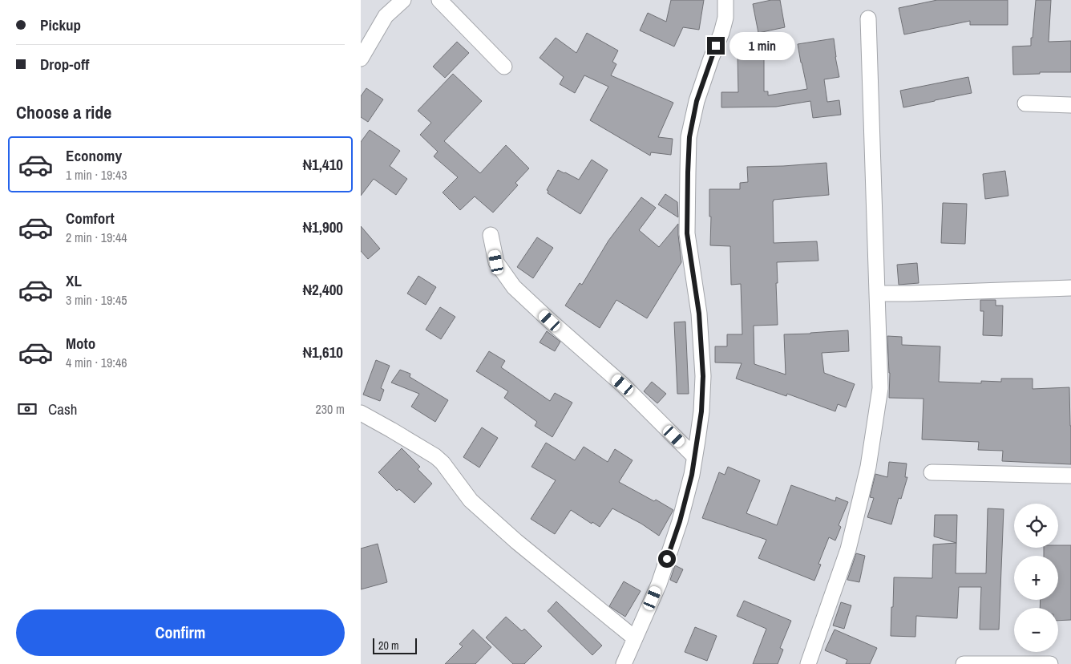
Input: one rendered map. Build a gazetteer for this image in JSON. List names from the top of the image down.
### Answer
{
  "scale_bar": "20 m",
  "page": {
    "banner": ["Pickup", "Drop-off"],
    "bubble": "1 min",
    "heading": "Choose a ride",
    "list": [
      {
        "name": "Economy",
        "note": "1 min · 19:43",
        "value": "₦1,410"
      },
      {
        "name": "Comfort",
        "note": "2 min · 19:44",
        "value": "₦1,900"
      },
      {
        "name": "XL",
        "note": "3 min · 19:45",
        "value": "₦2,400"
      },
      {
        "name": "Moto",
        "note": "4 min · 19:46",
        "value": "₦1,610"
      }
    ],
    "pay": ["Cash", "230 m"],
    "map_buttons": ["+", "−"],
    "buttons": "Confirm",
    "scale": "20 m"
  }
}
